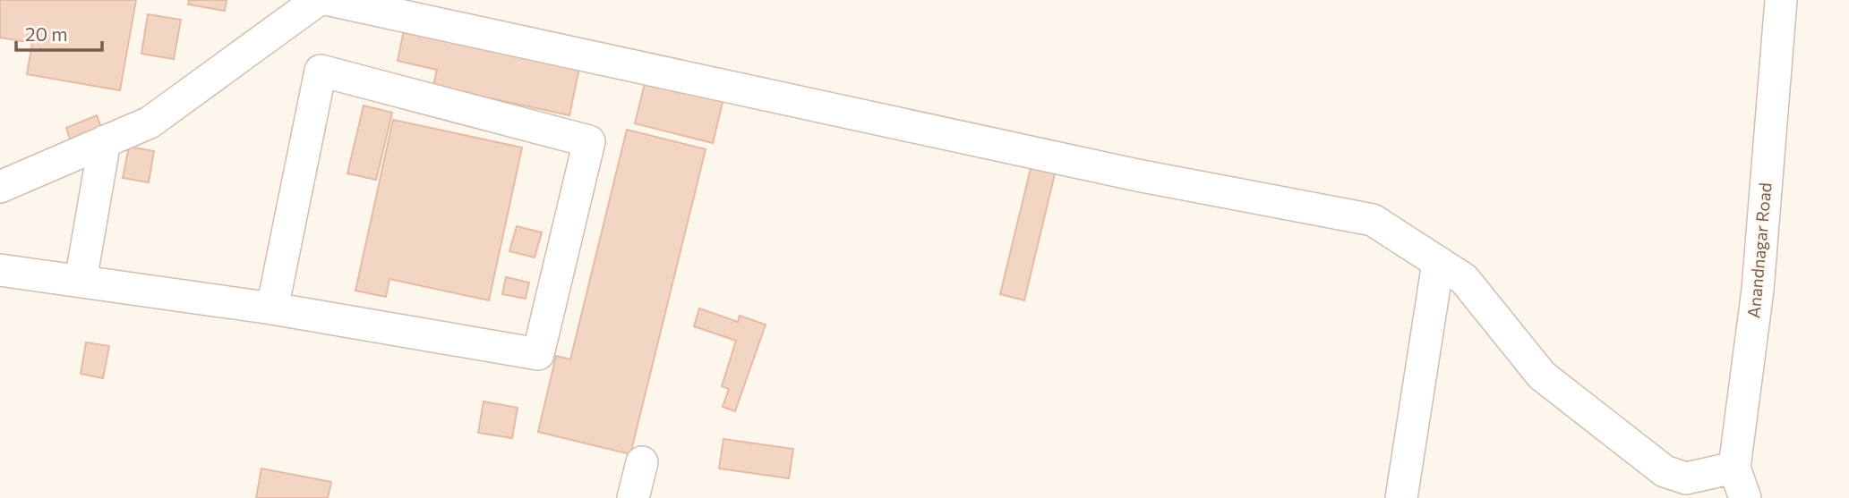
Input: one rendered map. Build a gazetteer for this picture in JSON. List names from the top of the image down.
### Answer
{
  "streets": {
    "street": ["Anandnagar Road"]
  },
  "scale_bar": "20 m"
}
